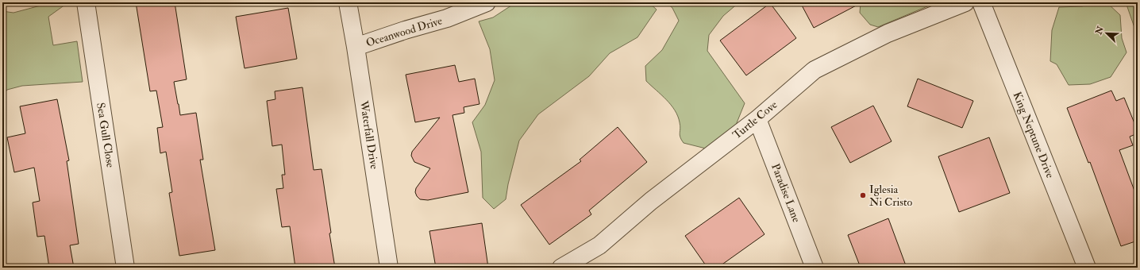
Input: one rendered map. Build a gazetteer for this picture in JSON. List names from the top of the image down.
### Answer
{
  "streets": {
    "street": [
      "Oceanwood Drive",
      "Turtle Cove",
      "Sea Gull Close",
      "Waterfall Drive",
      "King Neptune Drive",
      "Paradise Lane"
    ]
  },
  "crossings": [
    ["Oceanwood Drive", "Waterfall Drive"],
    ["Turtle Cove", "Paradise Lane"]
  ],
  "places": ["Iglesia Ni Cristo"],
  "north": "top left"
}
